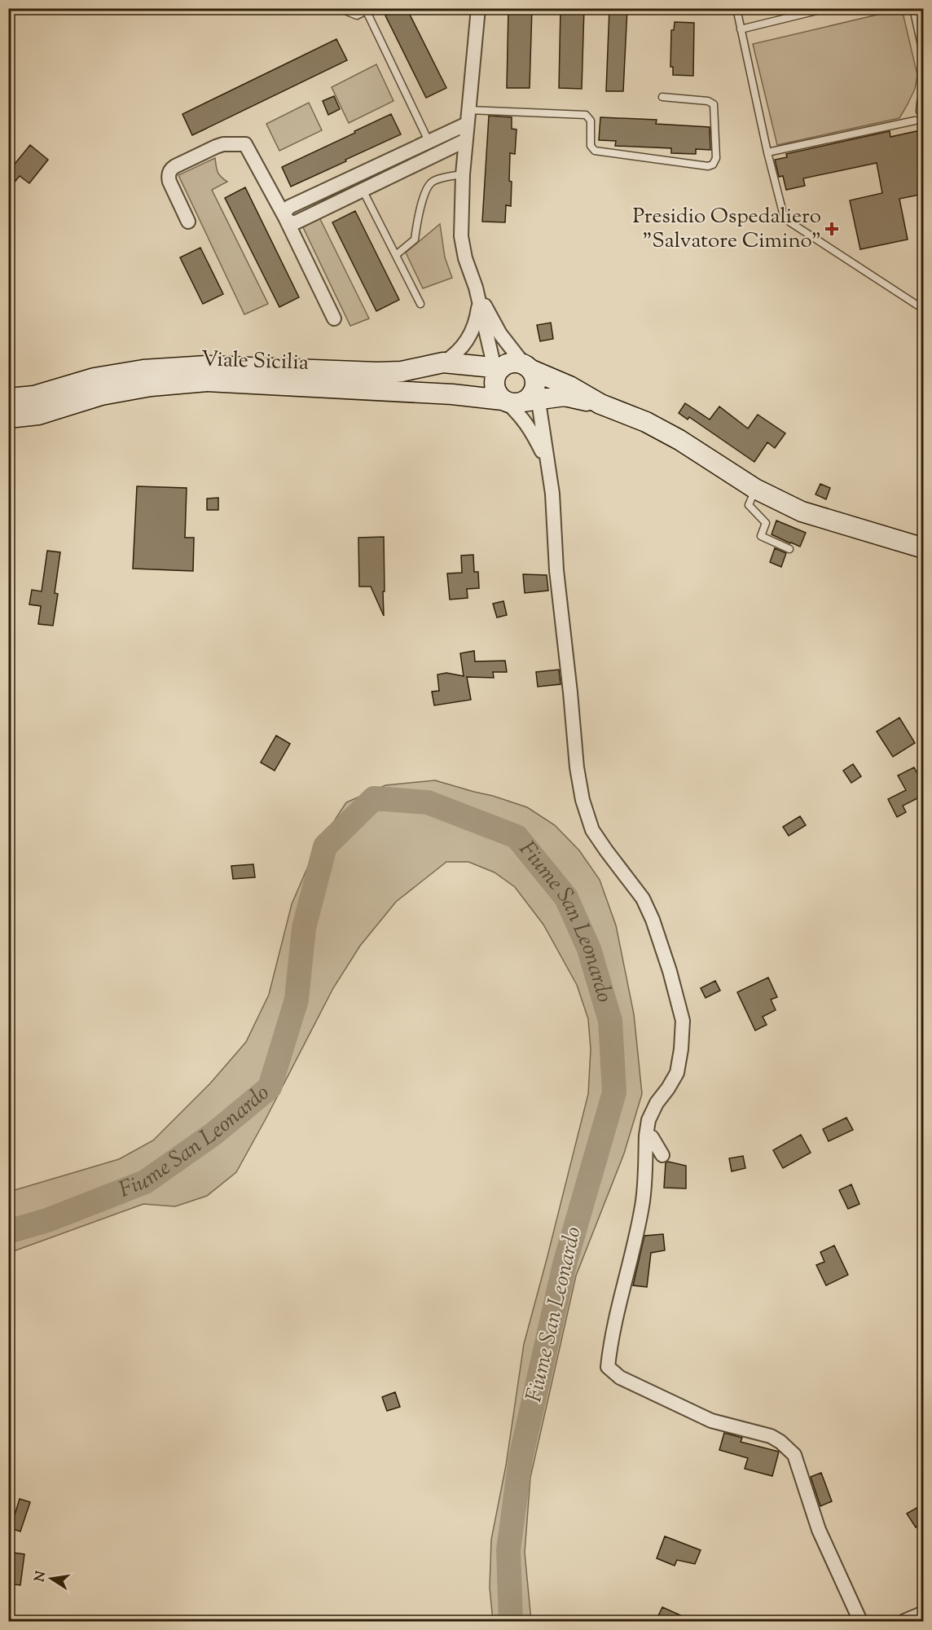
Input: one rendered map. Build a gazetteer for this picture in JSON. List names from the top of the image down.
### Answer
{
  "streets": {
    "main road": ["Viale Sicilia"]
  },
  "water": ["Fiume San Leonardo"],
  "places": {
    "health": ["Presidio Ospedaliero \"Salvatore Cimino\""]
  },
  "north": "left"
}
